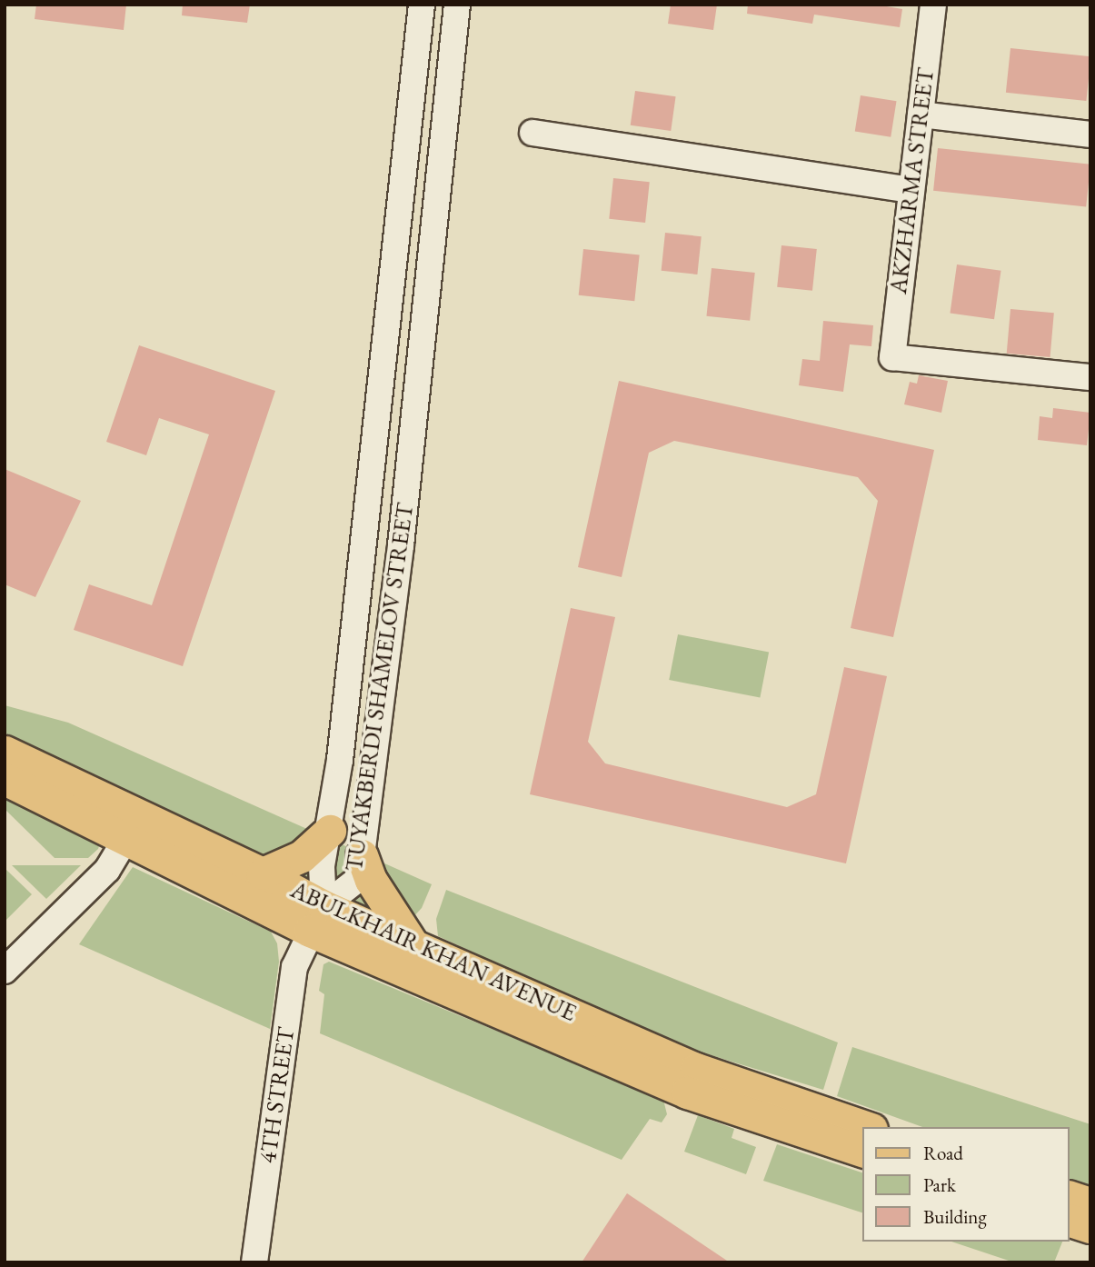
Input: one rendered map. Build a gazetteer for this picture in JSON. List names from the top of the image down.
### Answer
{
  "streets": {
    "main road": ["ABULKHAIR KHAN AVENUE"],
    "street": ["AKZHARMA STREET", "TUYAKBERDI SHAMELOV STREET", "4TH STREET"]
  },
  "crossings": [
    ["TUYAKBERDI SHAMELOV STREET", "ABULKHAIR KHAN AVENUE"],
    ["TUYAKBERDI SHAMELOV STREET", "4TH STREET"],
    ["ABULKHAIR KHAN AVENUE", "4TH STREET"]
  ],
  "legend": ["Road", "Park", "Building"]
}
